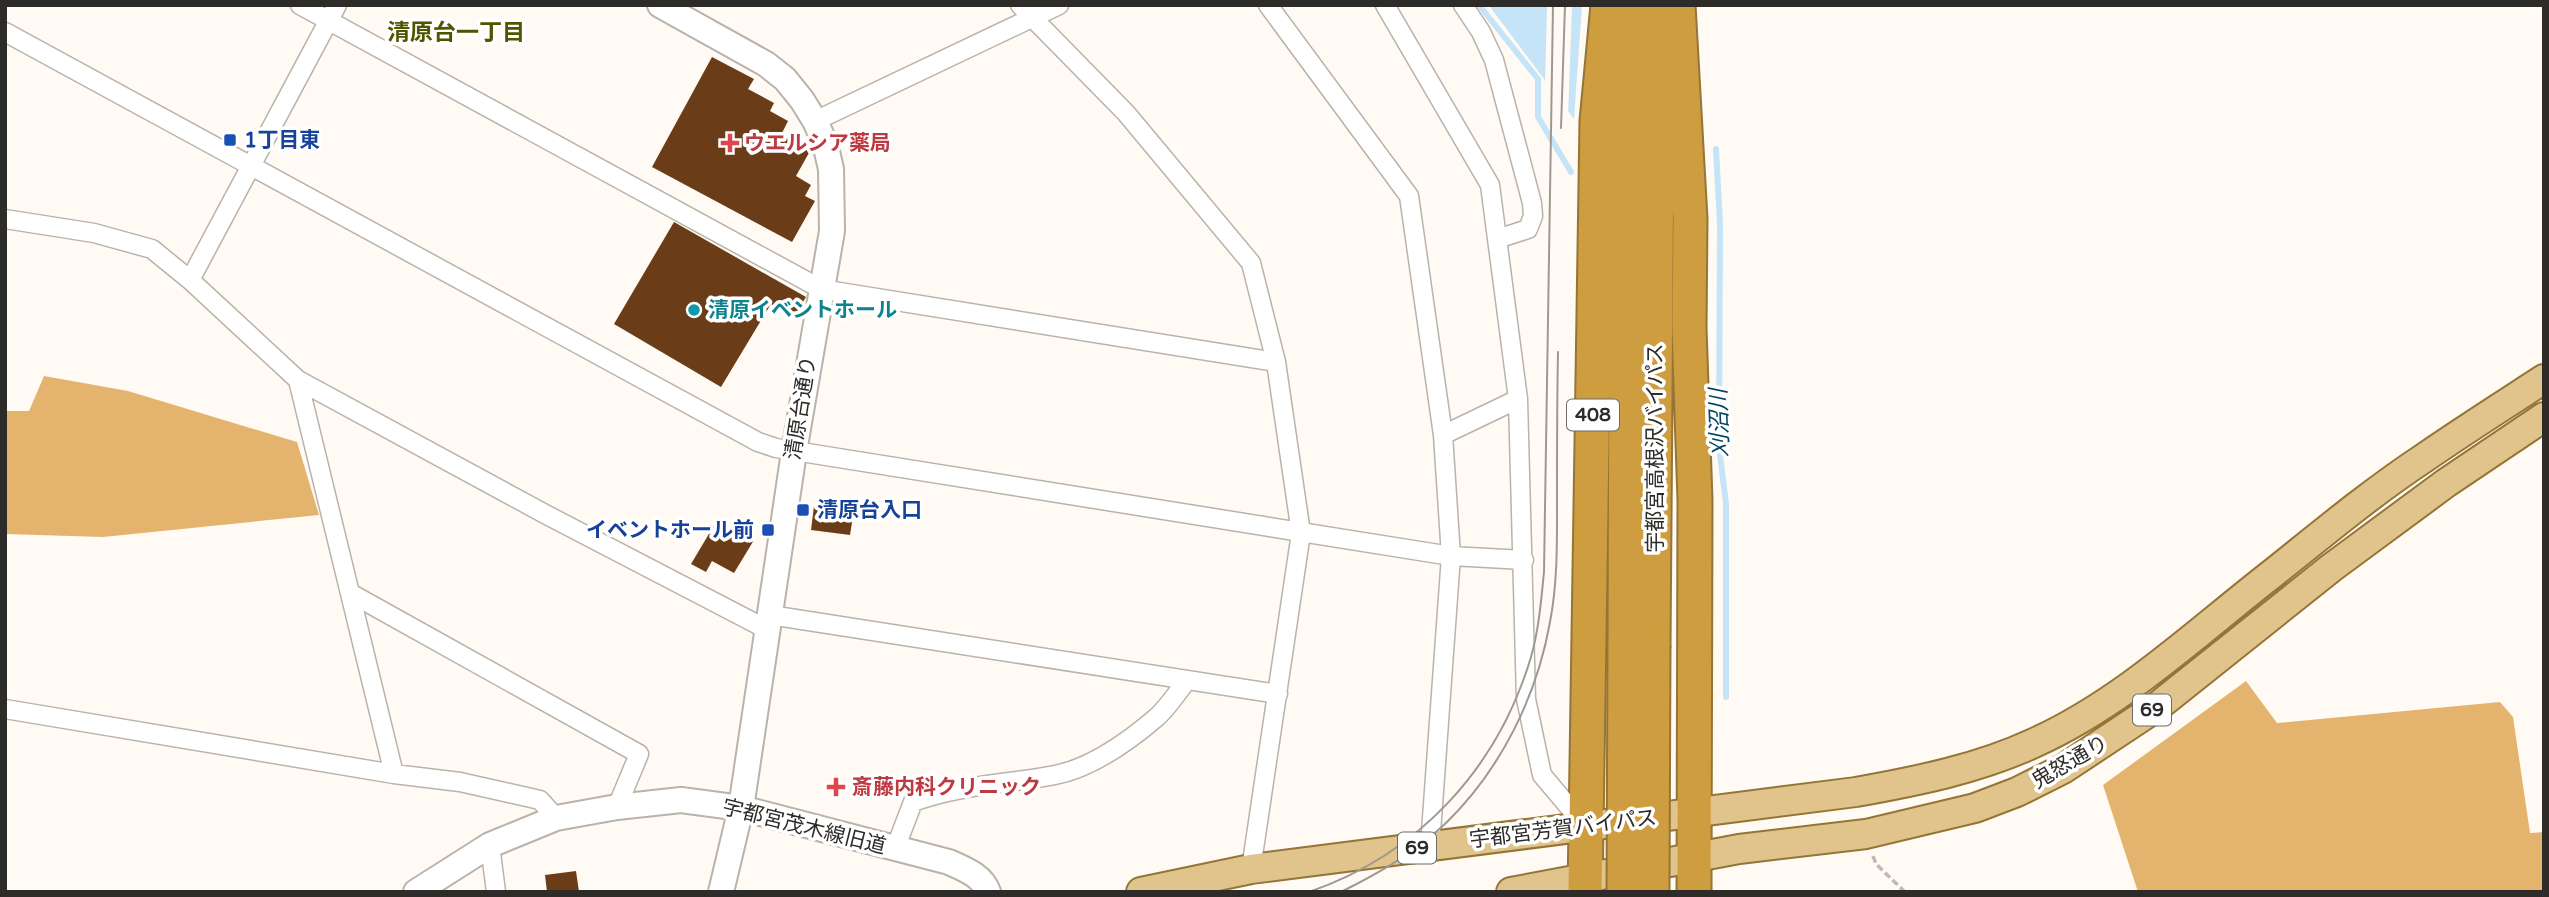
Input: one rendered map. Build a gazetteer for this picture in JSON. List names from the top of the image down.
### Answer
{
  "streets": {
    "highway": ["408", "宇都宮高根沢バイパス"],
    "main road": ["69", "鬼怒通り", "宇都宮芳賀バイパス"],
    "street": ["清原台通り", "宇都宮茂木線旧道"]
  },
  "crossings": [
    ["清原台通り", "宇都宮茂木線旧道"],
    ["408", "69"],
    ["408", "鬼怒通り"],
    ["408", "宇都宮芳賀バイパス"],
    ["69", "鬼怒通り"],
    ["鬼怒通り", "宇都宮芳賀バイパス"]
  ],
  "districts": ["清原台一丁目"],
  "water": ["刈沼川"],
  "places": {
    "transit": ["1丁目東", "清原台入口", "イベントホール前"],
    "health": ["ウエルシア薬局", "斎藤内科クリニック"],
    "other": ["清原イベントホール"]
  }
}
